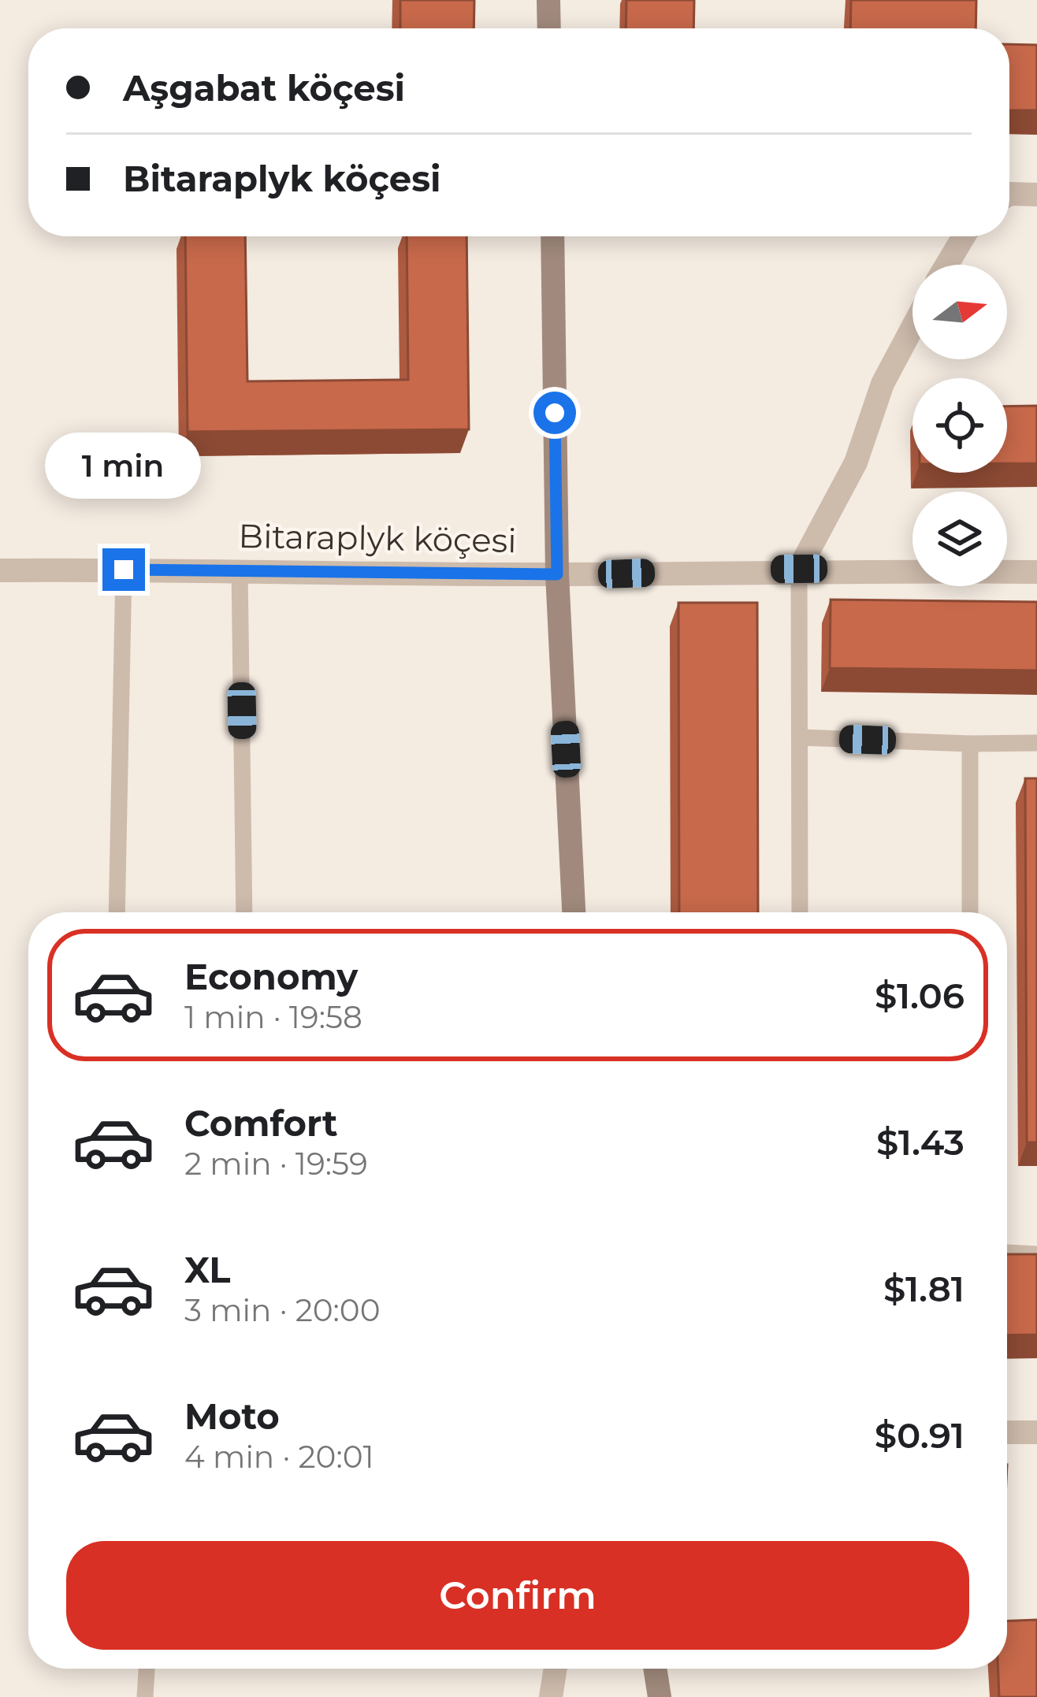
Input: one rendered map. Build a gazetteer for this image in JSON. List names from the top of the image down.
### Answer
{
  "streets": {
    "street": ["Bitaraplyk köçesi"]
  },
  "north": "right",
  "page": {
    "banner": ["Aşgabat köçesi", "Bitaraplyk köçesi"],
    "bubble": "1 min",
    "list": [
      {
        "name": "Economy",
        "note": "1 min · 19:58",
        "value": "$1.06"
      },
      {
        "name": "Comfort",
        "note": "2 min · 19:59",
        "value": "$1.43"
      },
      {
        "name": "XL",
        "note": "3 min · 20:00",
        "value": "$1.81"
      },
      {
        "name": "Moto",
        "note": "4 min · 20:01",
        "value": "$0.91"
      }
    ],
    "buttons": "Confirm"
  }
}
